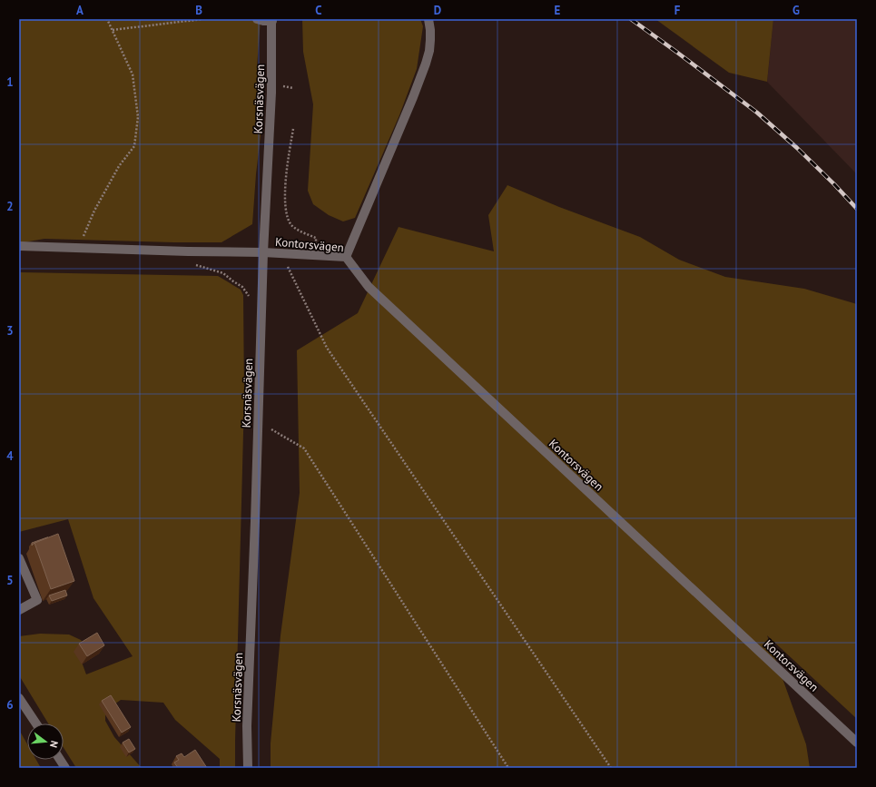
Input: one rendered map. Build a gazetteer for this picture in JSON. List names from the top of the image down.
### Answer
{
  "streets": {
    "street": ["Korsnäsvägen", "Kontorsvägen"]
  },
  "crossings": [
    ["Korsnäsvägen", "Kontorsvägen"]
  ],
  "north": "right",
  "grid": {
    "columns": [
      "A",
      "B",
      "C",
      "D",
      "E",
      "F",
      "G"
    ],
    "rows": [
      "1",
      "2",
      "3",
      "4",
      "5",
      "6"
    ]
  }
}
